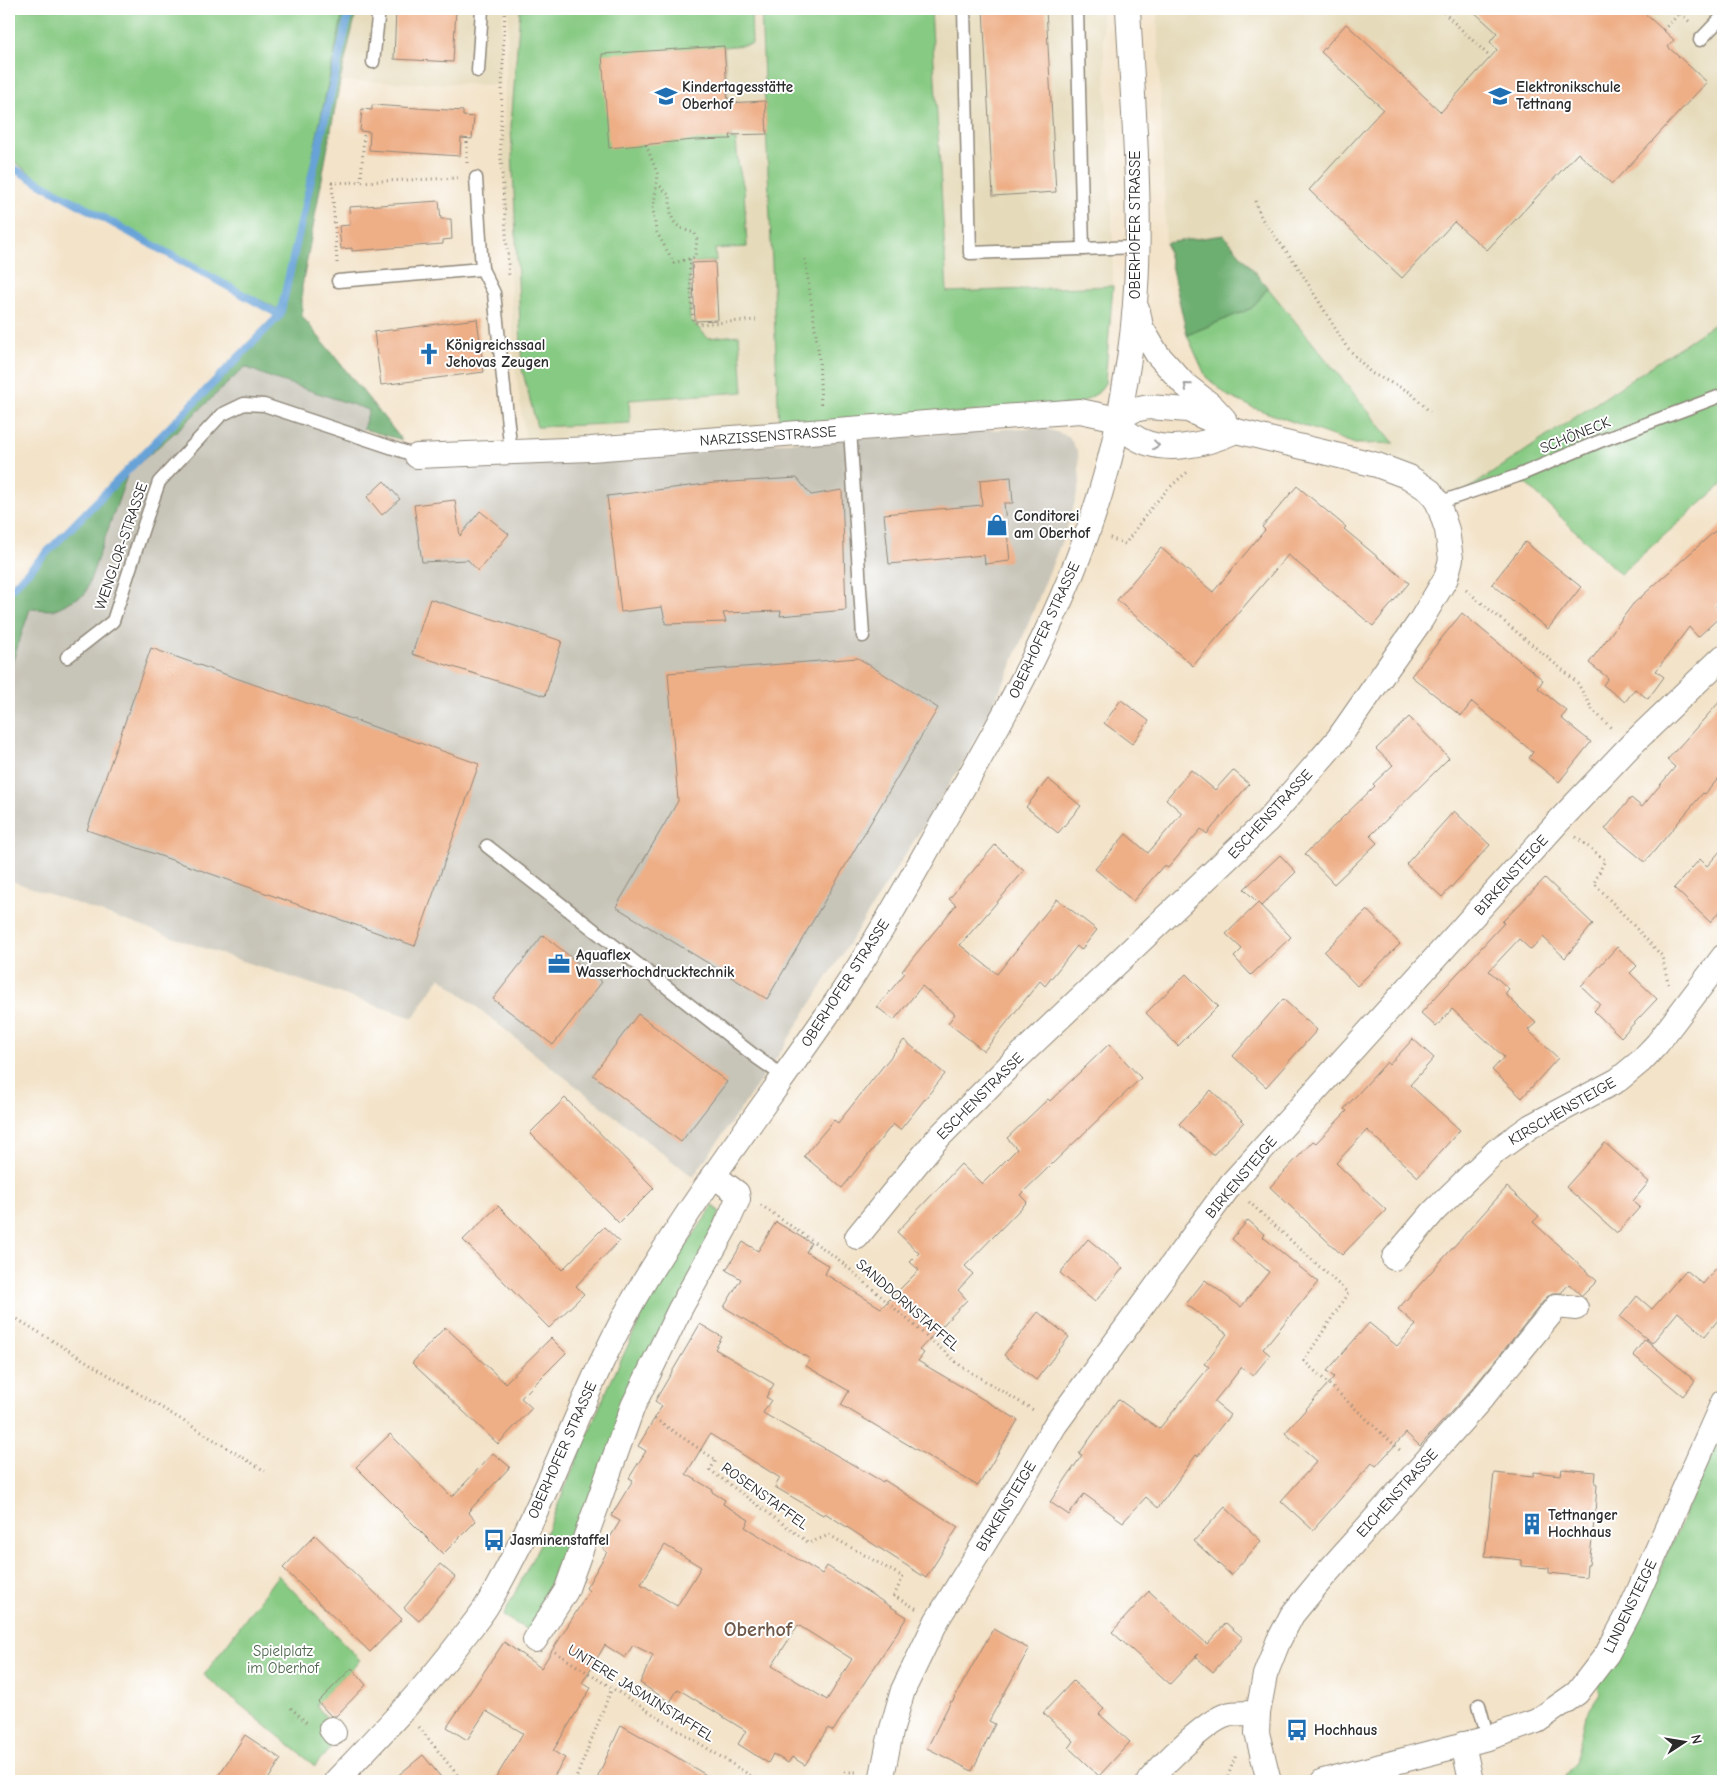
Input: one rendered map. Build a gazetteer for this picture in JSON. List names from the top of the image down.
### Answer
{
  "streets": {
    "street": [
      "OBERHOFER STRASSE",
      "NARZISSENSTRASSE",
      "ESCHENSTRASSE",
      "BIRKENSTEIGE",
      "KIRSCHENSTEIGE",
      "EICHENSTRASSE",
      "LINDENSTEIGE"
    ],
    "lane": ["SCHÖNECK", "WENGLOR-STRASSE"],
    "path": ["SANDDORNSTAFFEL", "ROSENSTAFFEL", "UNTERE JASMINSTAFFEL"]
  },
  "crossings": [
    ["OBERHOFER STRASSE", "NARZISSENSTRASSE"],
    ["OBERHOFER STRASSE", "ESCHENSTRASSE"],
    ["SCHÖNECK", "ESCHENSTRASSE"],
    ["NARZISSENSTRASSE", "WENGLOR-STRASSE"],
    ["NARZISSENSTRASSE", "ESCHENSTRASSE"]
  ],
  "districts": ["Oberhof"],
  "parks": ["Spielplatz im Oberhof"],
  "places": {
    "school or university": ["Kindertagesstätte Oberhof", "Elektronikschule Tettnang"],
    "church": ["Königreichssaal Jehovas Zeugen"],
    "shop": ["Conditorei am Oberhof"],
    "office": ["Aquaflex Wasserhochdrucktechnik"],
    "building": ["Tettnanger Hochhaus"],
    "bus stop": ["Jasminenstaffel", "Hochhaus"]
  },
  "north": "right"
}
